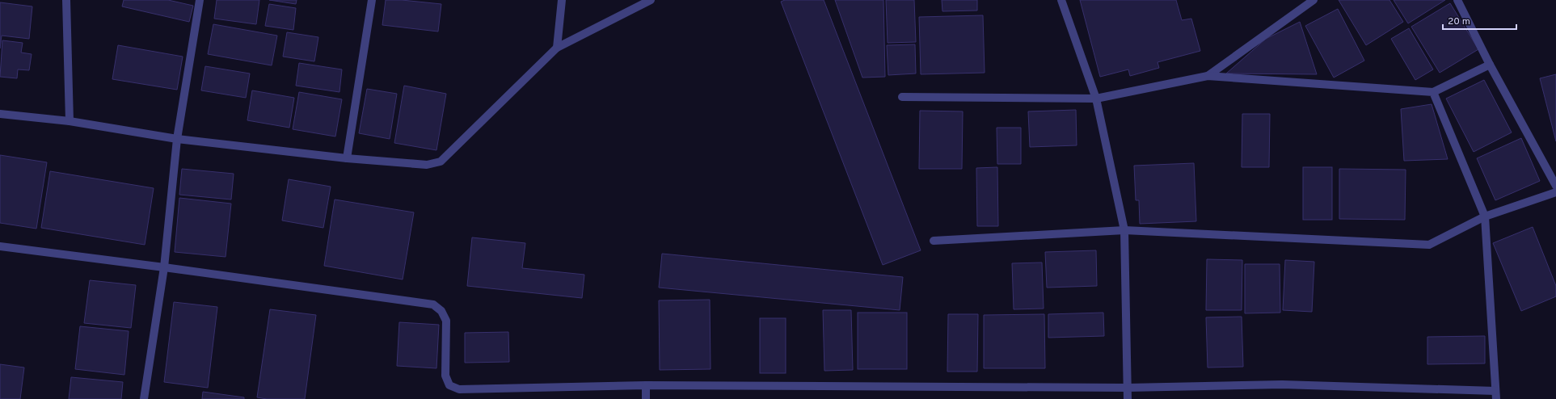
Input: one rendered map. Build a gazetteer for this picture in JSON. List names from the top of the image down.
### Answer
{
  "scale_bar": "20 m"
}
